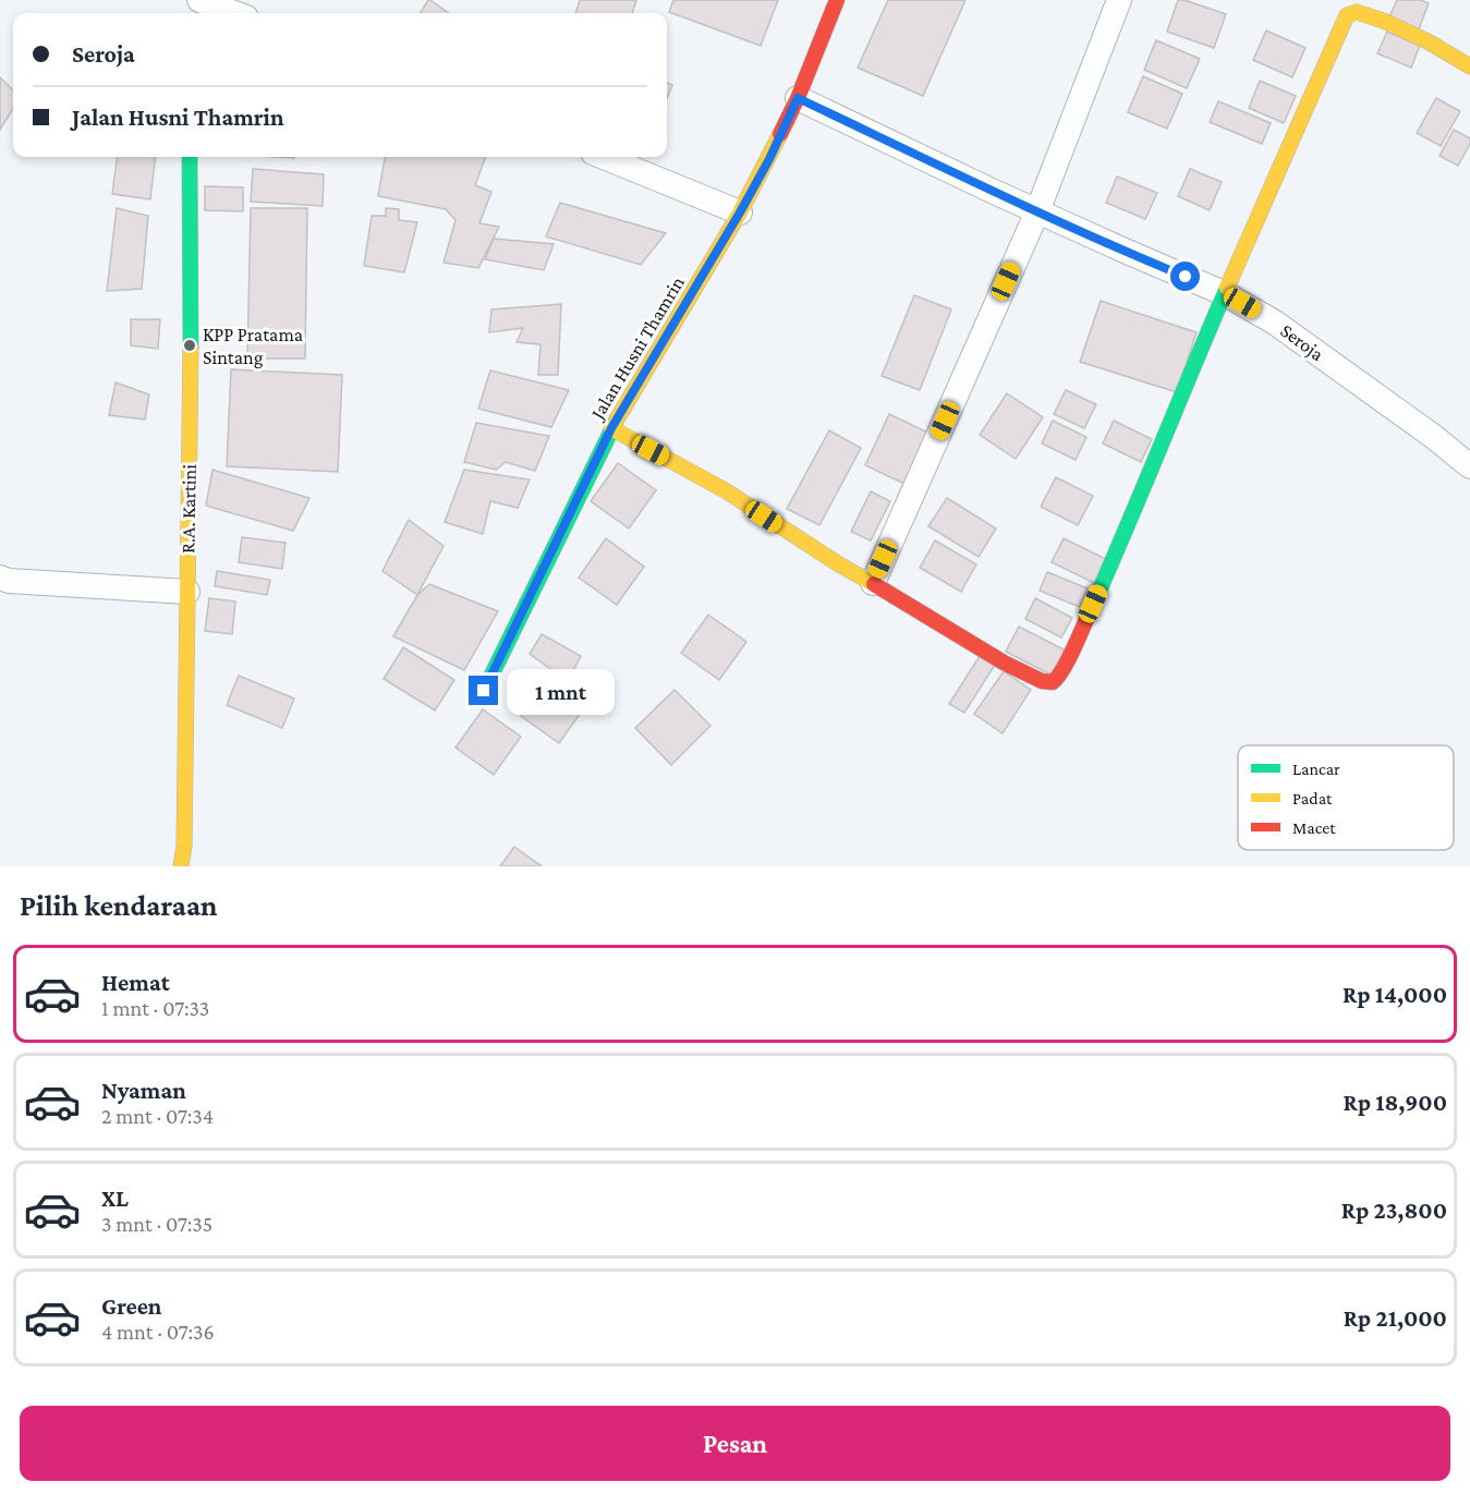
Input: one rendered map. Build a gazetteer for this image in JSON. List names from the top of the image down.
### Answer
{
  "streets": {
    "street": ["Seroja", "Jalan Husni Thamrin", "R.A. Kartini"]
  },
  "crossings": [
    ["Seroja", "Jalan Husni Thamrin"]
  ],
  "places": ["KPP Pratama Sintang"],
  "legend": ["Lancar", "Padat", "Macet"],
  "page": {
    "banner": ["Seroja", "Jalan Husni Thamrin"],
    "bubble": "1 mnt",
    "heading": "Pilih kendaraan",
    "list": [
      {
        "name": "Hemat",
        "note": "1 mnt · 07:33",
        "value": "Rp 14,000"
      },
      {
        "name": "Nyaman",
        "note": "2 mnt · 07:34",
        "value": "Rp 18,900"
      },
      {
        "name": "XL",
        "note": "3 mnt · 07:35",
        "value": "Rp 23,800"
      },
      {
        "name": "Green",
        "note": "4 mnt · 07:36",
        "value": "Rp 21,000"
      }
    ],
    "buttons": "Pesan"
  }
}
